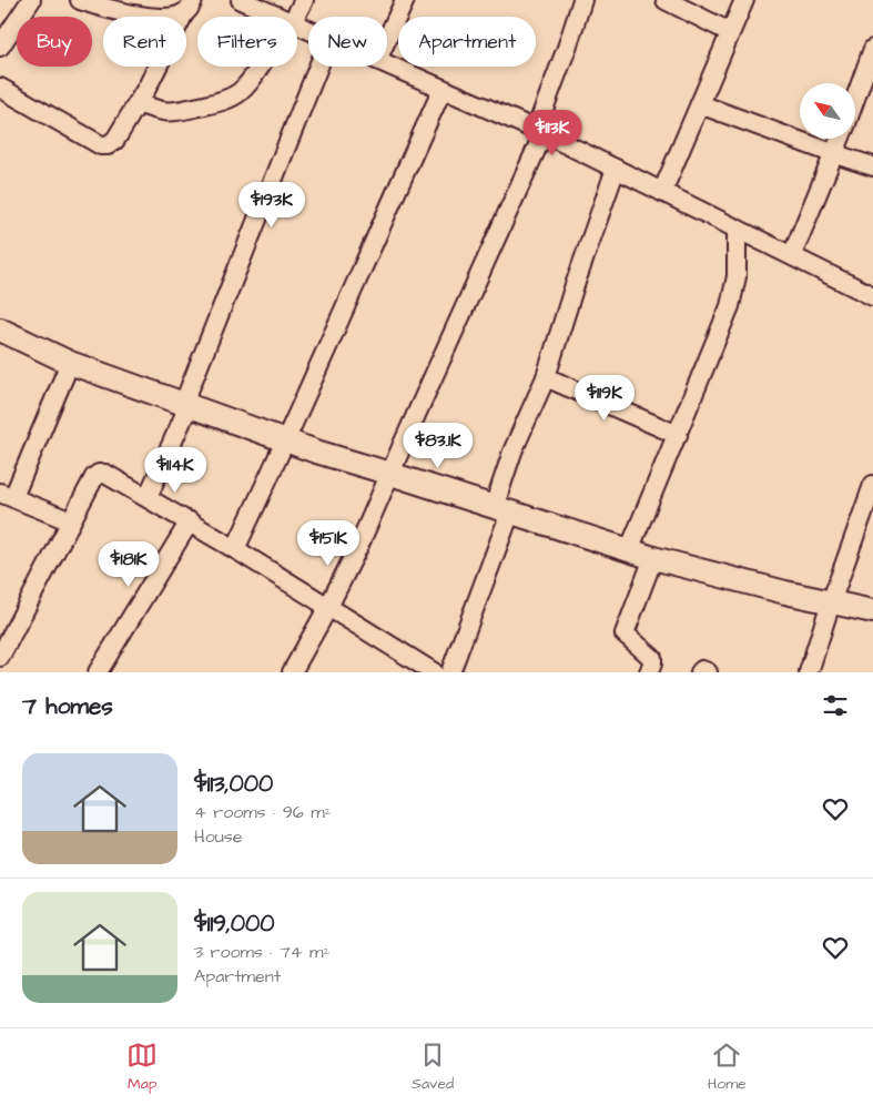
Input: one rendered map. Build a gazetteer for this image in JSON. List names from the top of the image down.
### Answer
{
  "north": "top left",
  "page": {
    "chip": [
      "Buy",
      "Rent",
      "Filters",
      "New",
      "Apartment"
    ],
    "price": [
      "$113K",
      "$193K",
      "$119K",
      "$83.1K",
      "$114K",
      "$151K",
      "$181K"
    ],
    "heading": "7 homes",
    "list": [
      {
        "name": "$113,000",
        "note": "4 rooms · 96 m² · House"
      },
      {
        "name": "$119,000",
        "note": "3 rooms · 74 m² · Apartment"
      }
    ],
    "tabs": ["Map", "Saved", "Home"]
  }
}
